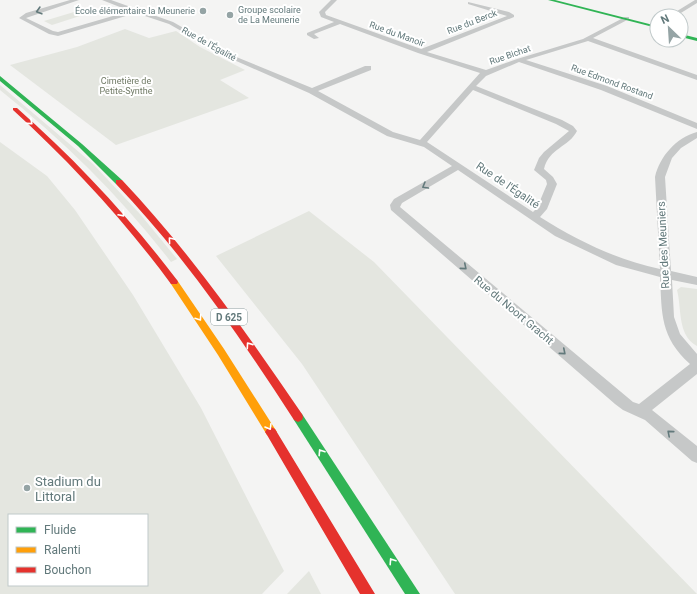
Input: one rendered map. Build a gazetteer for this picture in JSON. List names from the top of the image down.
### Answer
{
  "streets": {
    "main road": ["D 625"],
    "street": [
      "Rue du Berck",
      "Rue du Manoir",
      "Rue de l'Égalité",
      "Rue Bichat",
      "Rue Edmond Rostand",
      "Rue des Meuniers",
      "Rue du Noort Gracht"
    ]
  },
  "crossings": [
    ["Rue du Berck", "Rue du Manoir"],
    ["Rue du Manoir", "Rue Bichat"],
    ["Rue de l'Égalité", "Rue Bichat"],
    ["Rue de l'Égalité", "Rue des Meuniers"],
    ["Rue de l'Égalité", "Rue du Noort Gracht"],
    ["Rue Bichat", "Rue Edmond Rostand"]
  ],
  "parks": ["Cimetière de Petite-Synthe"],
  "places": ["École élémentaire la Meunerie", "Groupe scolaire de La Meunerie", "Stadium du Littoral"],
  "legend": ["Fluide", "Ralenti", "Bouchon"],
  "north": "top left"
}
